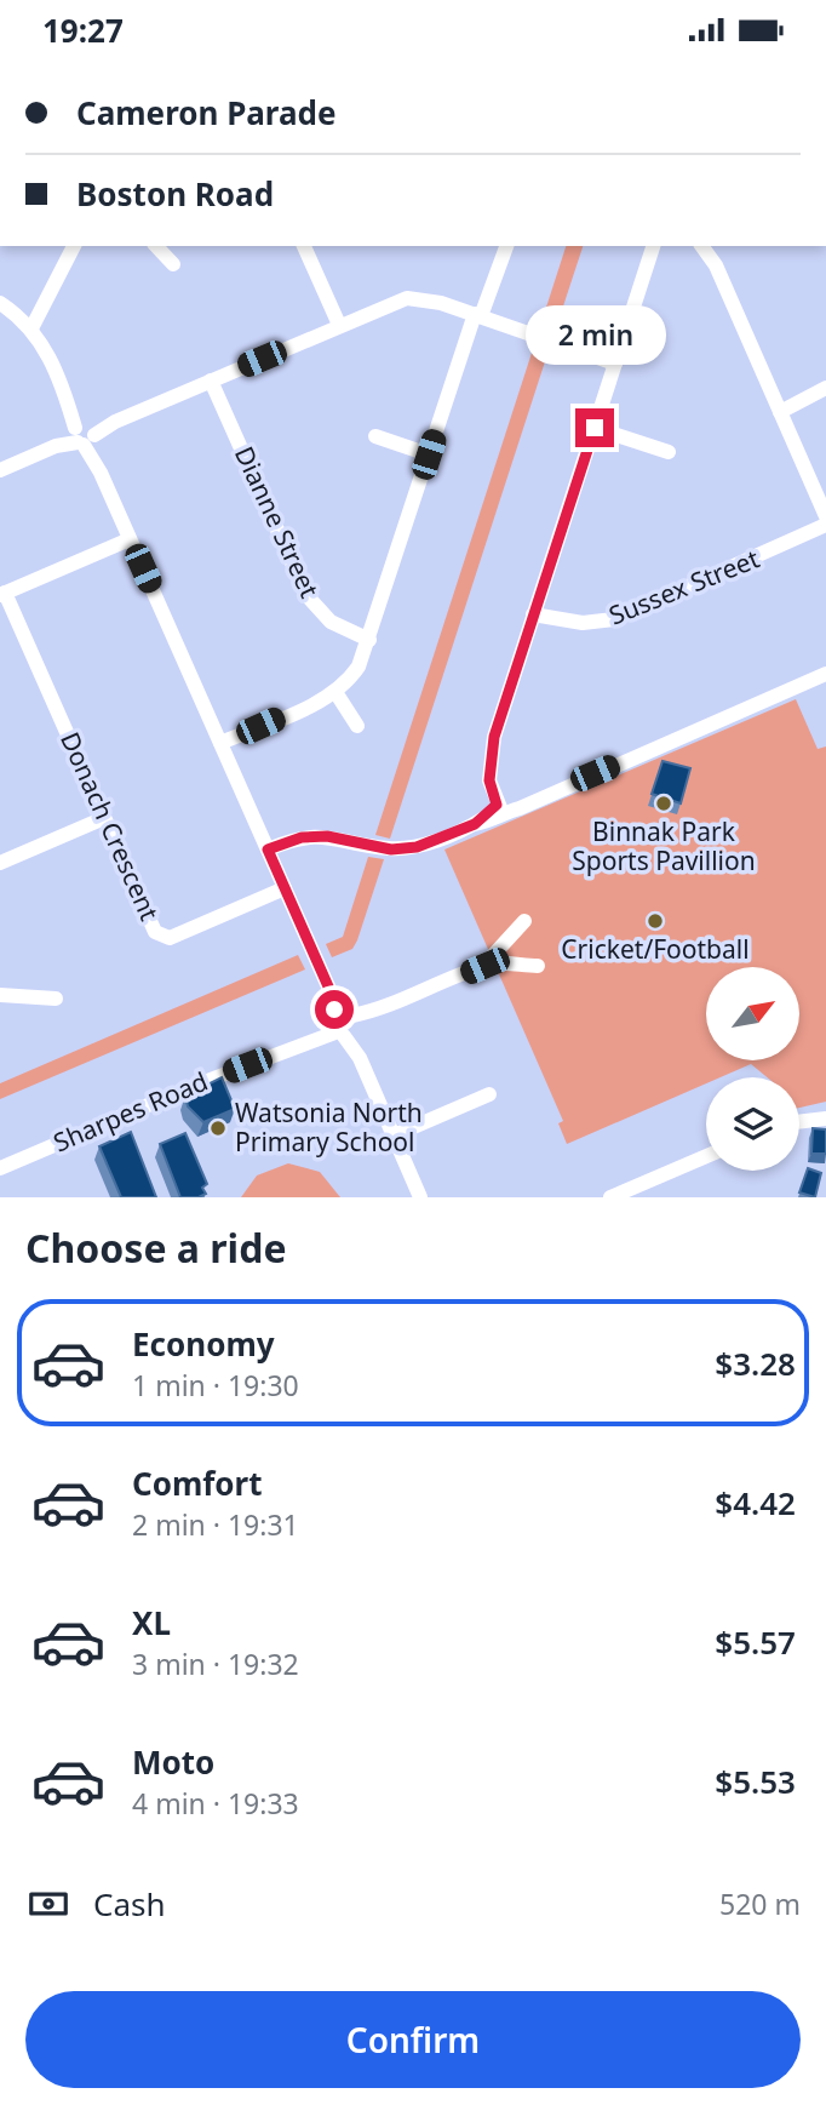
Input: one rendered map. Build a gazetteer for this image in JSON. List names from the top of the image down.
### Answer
{
  "streets": {
    "street": [
      "Dianne Street",
      "Sussex Street",
      "Donach Crescent",
      "Sharpes Road"
    ]
  },
  "places": ["Binnak Park Sports Pavillion", "Cricket/Football", "Watsonia North Primary School"],
  "north": "top right",
  "page": {
    "status": "19:27",
    "banner": ["Cameron Parade", "Boston Road"],
    "bubble": "2 min",
    "heading": "Choose a ride",
    "list": [
      {
        "name": "Economy",
        "note": "1 min · 19:30",
        "value": "$3.28"
      },
      {
        "name": "Comfort",
        "note": "2 min · 19:31",
        "value": "$4.42"
      },
      {
        "name": "XL",
        "note": "3 min · 19:32",
        "value": "$5.57"
      },
      {
        "name": "Moto",
        "note": "4 min · 19:33",
        "value": "$5.53"
      }
    ],
    "pay": ["Cash", "520 m"],
    "buttons": "Confirm"
  }
}
